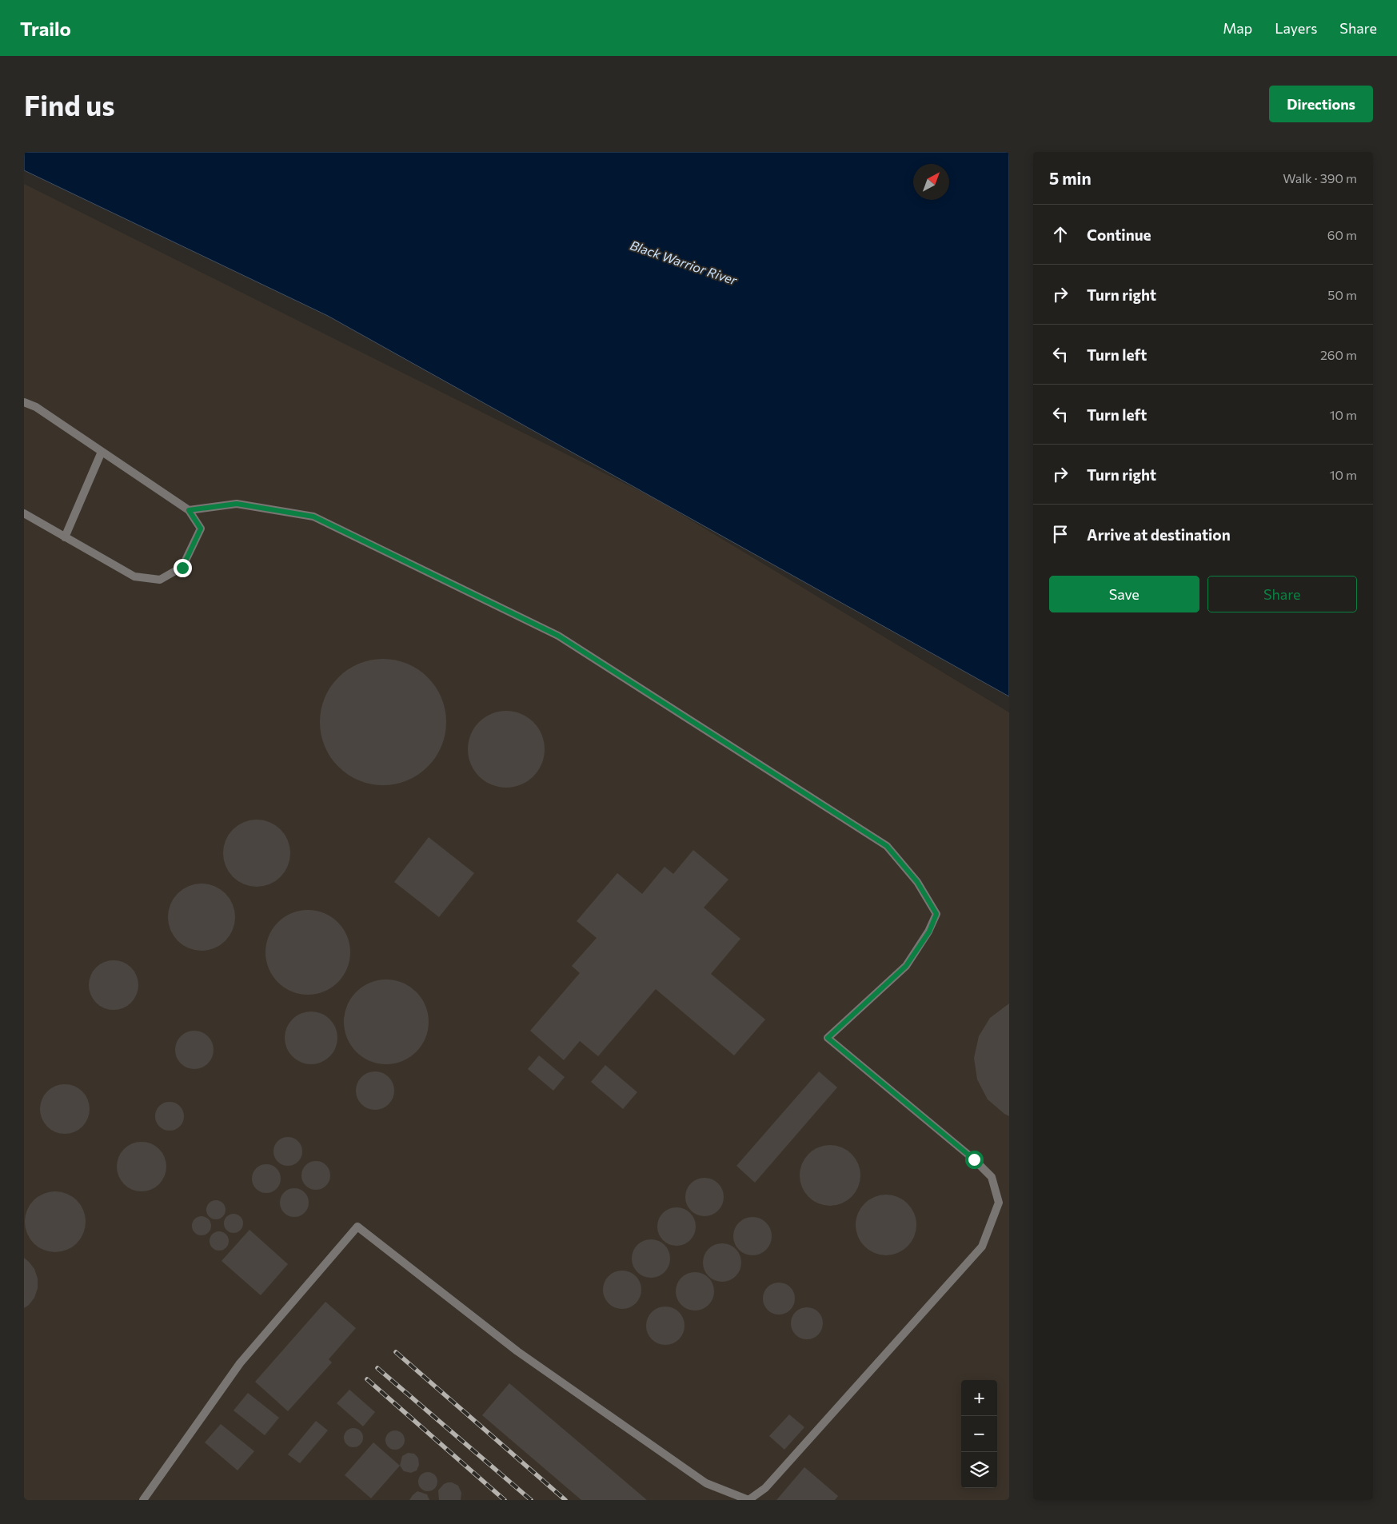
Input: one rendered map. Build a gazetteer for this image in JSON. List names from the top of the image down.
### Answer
{
  "water": ["Black Warrior River"],
  "north": "top right",
  "page": {
    "header": "Trailo",
    "nav": ["Map", "Layers", "Share"],
    "buttons": [
      "Directions",
      ["Save", "Share"]
    ],
    "title": "Find us",
    "heading": ["5 min", "Walk · 390 m"],
    "list": [
      ["Continue", "60 m"],
      ["Turn right", "50 m"],
      ["Turn left", "260 m"],
      ["Turn left", "10 m"],
      ["Turn right", "10 m"],
      "Arrive at destination"
    ],
    "map_buttons": ["+", "−"]
  }
}
